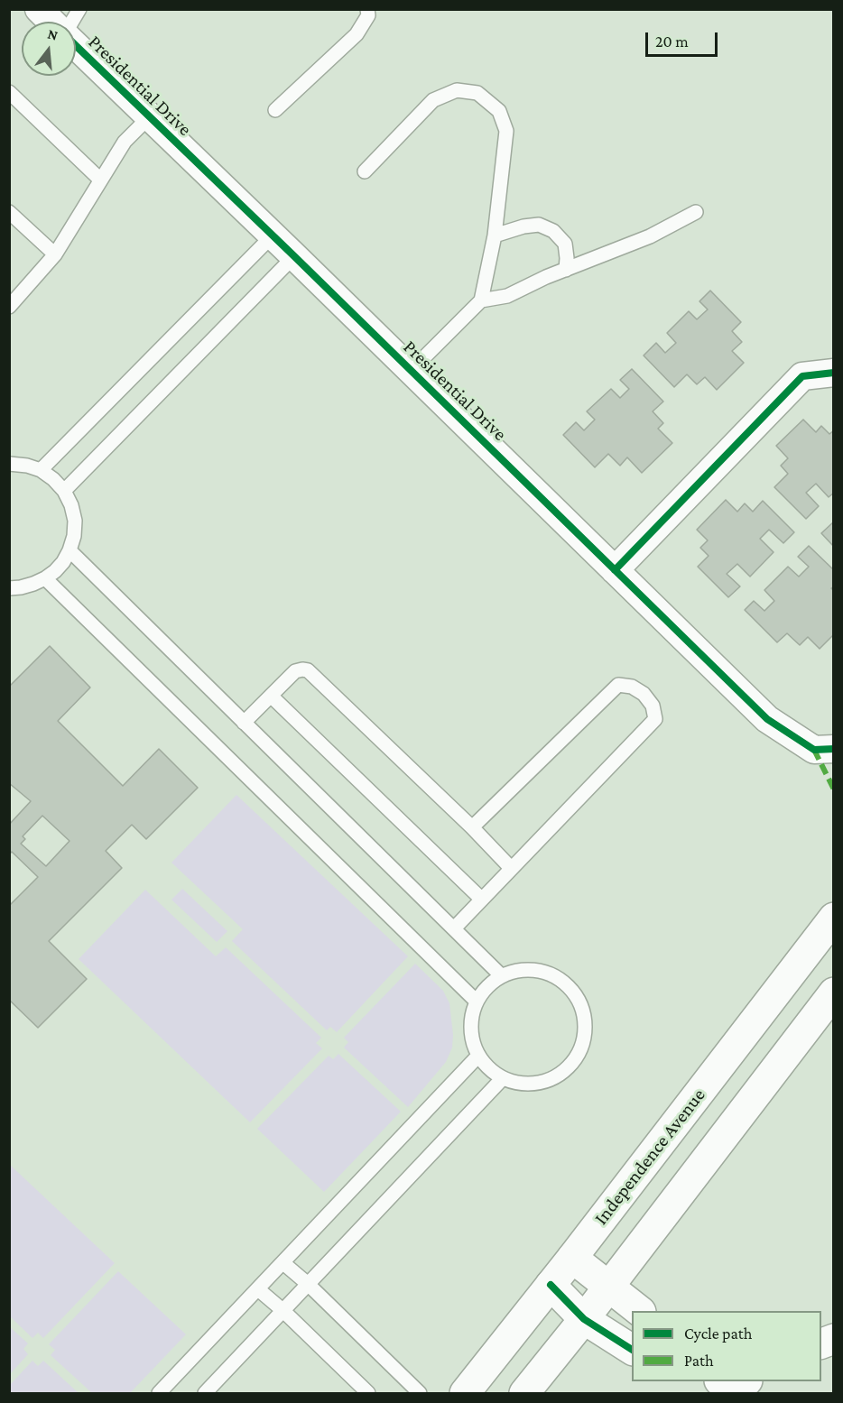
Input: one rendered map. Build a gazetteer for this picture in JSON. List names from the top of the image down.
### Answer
{
  "streets": {
    "main road": ["Independence Avenue"],
    "street": ["Presidential Drive"]
  },
  "legend": ["Cycle path", "Path"],
  "scale_bar": "20 m",
  "north": "top"
}
